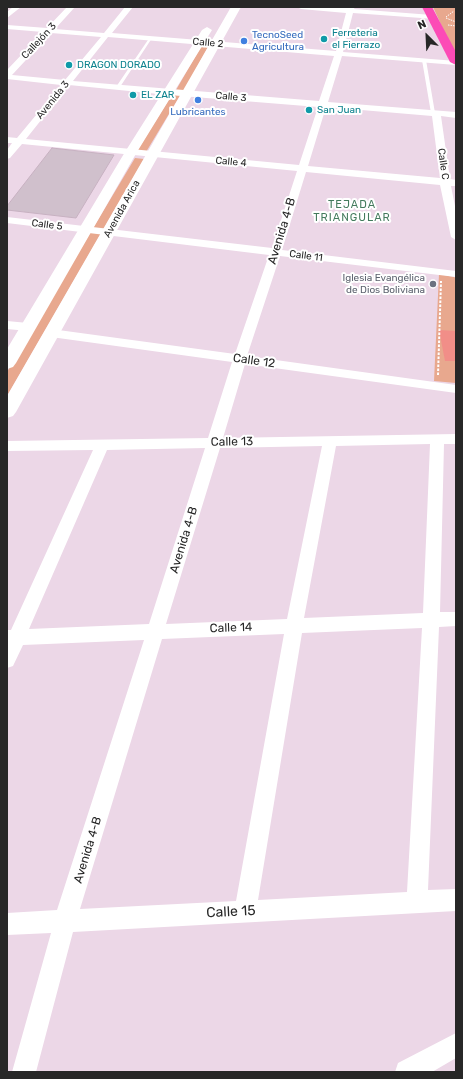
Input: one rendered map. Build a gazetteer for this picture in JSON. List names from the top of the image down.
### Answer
{
  "streets": {
    "street": [
      "Callejón 3",
      "Calle 2",
      "Calle 3",
      "Avenida 3",
      "Calle 4",
      "Calle C",
      "Avenida Arica",
      "Calle 5",
      "Avenida 4-B",
      "Calle 11",
      "Calle 12",
      "Calle 13",
      "Calle 14",
      "Calle 15"
    ]
  },
  "crossings": [
    ["Callejón 3", "Calle 2"],
    ["Callejón 3", "Calle 3"],
    ["Calle 2", "Avenida 3"],
    ["Calle 2", "Avenida Arica"],
    ["Calle 2", "Avenida 4-B"],
    ["Calle 3", "Avenida 3"],
    ["Calle 3", "Calle C"],
    ["Calle 3", "Avenida Arica"],
    ["Calle 3", "Avenida 4-B"],
    ["Avenida 3", "Calle 4"],
    ["Calle 4", "Calle C"],
    ["Calle 4", "Avenida Arica"],
    ["Calle 4", "Avenida 4-B"],
    ["Avenida Arica", "Calle 5"],
    ["Avenida Arica", "Calle 11"],
    ["Avenida Arica", "Calle 12"],
    ["Calle 5", "Calle 11"],
    ["Avenida 4-B", "Calle 11"],
    ["Avenida 4-B", "Calle 12"],
    ["Avenida 4-B", "Calle 13"],
    ["Avenida 4-B", "Calle 14"],
    ["Avenida 4-B", "Calle 15"]
  ],
  "districts": ["TEJADA TRIANGULAR"],
  "places": [
    "Ferreteria el Fierrazo",
    "TecnoSeed Agricultura",
    "DRAGON DORADO",
    "EL ZAR",
    "Lubricantes",
    "San Juan",
    "Iglesia Evangélica de Dios Boliviana"
  ],
  "north": "top left"
}
